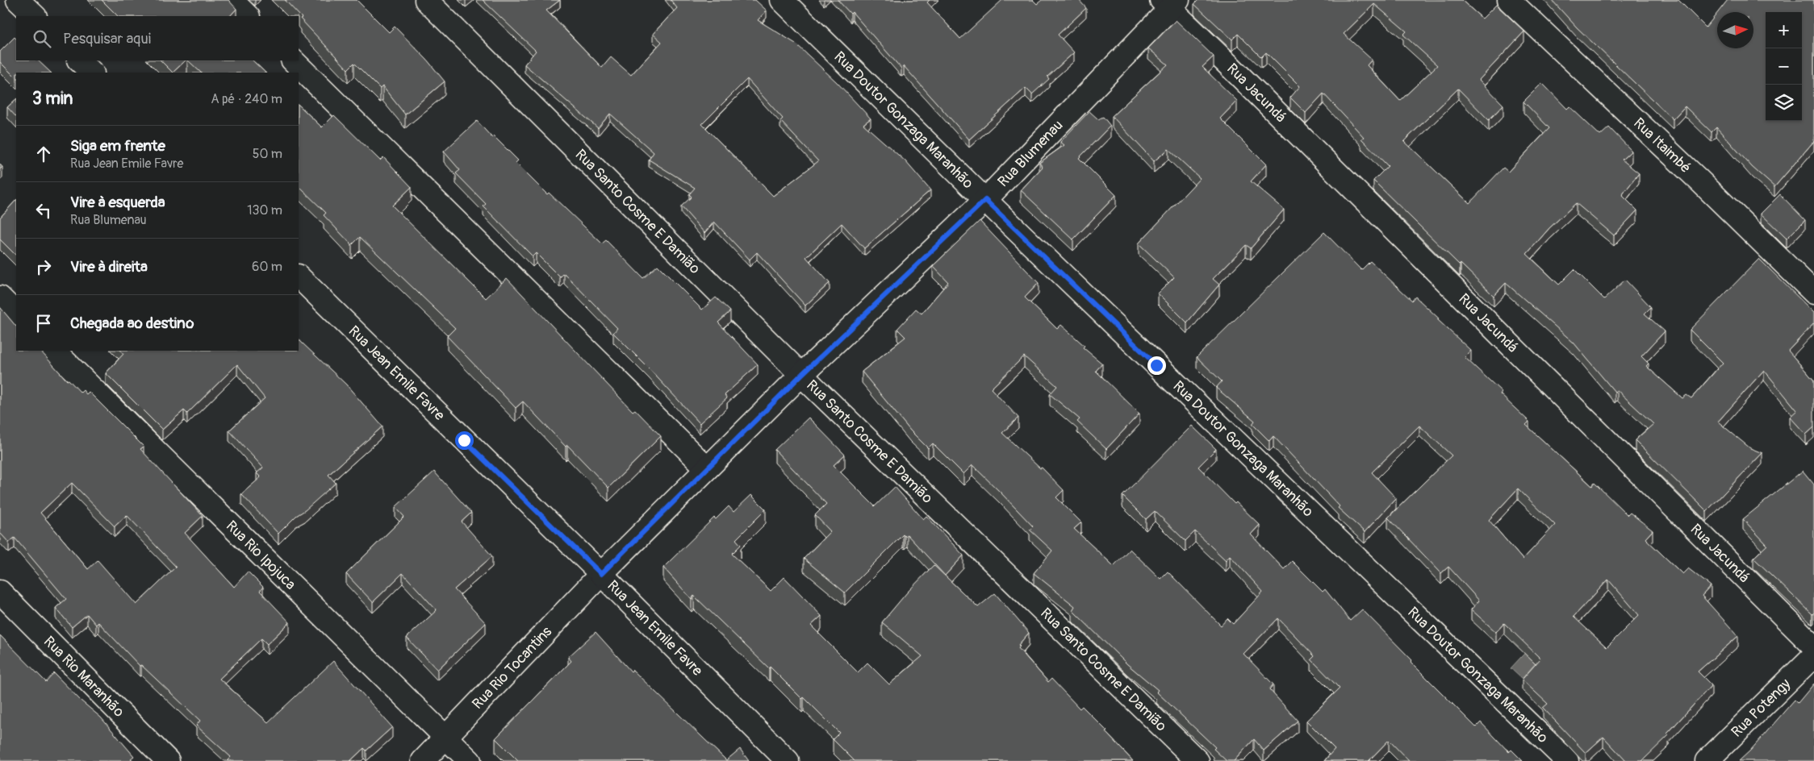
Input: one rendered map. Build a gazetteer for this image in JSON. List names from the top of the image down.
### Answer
{
  "streets": {
    "street": [
      "Rua Jacundá",
      "Rua Doutor Gonzaga Maranhão",
      "Rua Itaimbé",
      "Rua Blumenau",
      "Rua Santo Cosme E Damião",
      "Rua Jean Emile Favre",
      "Rua Rio Ipojuca",
      "Rua Rio Tocantins",
      "Rua Rio Maranhão",
      "Rua Potengy"
    ]
  },
  "crossings": [
    ["Rua Jacundá", "Rua Blumenau"],
    ["Rua Doutor Gonzaga Maranhão", "Rua Blumenau"],
    ["Rua Blumenau", "Rua Santo Cosme E Damião"],
    ["Rua Blumenau", "Rua Jean Emile Favre"],
    ["Rua Blumenau", "Rua Rio Tocantins"],
    ["Rua Jean Emile Favre", "Rua Rio Tocantins"],
    ["Rua Rio Ipojuca", "Rua Rio Tocantins"]
  ],
  "north": "right",
  "page": {
    "map_buttons": ["+", "−"],
    "search": "Pesquisar aqui",
    "heading": ["3 min", "A pé · 240 m"],
    "list": [
      ["Siga em frente", "Rua Jean Emile Favre", "50 m"],
      ["Vire à esquerda", "Rua Blumenau", "130 m"],
      ["Vire à direita", "60 m"],
      "Chegada ao destino"
    ]
  }
}
